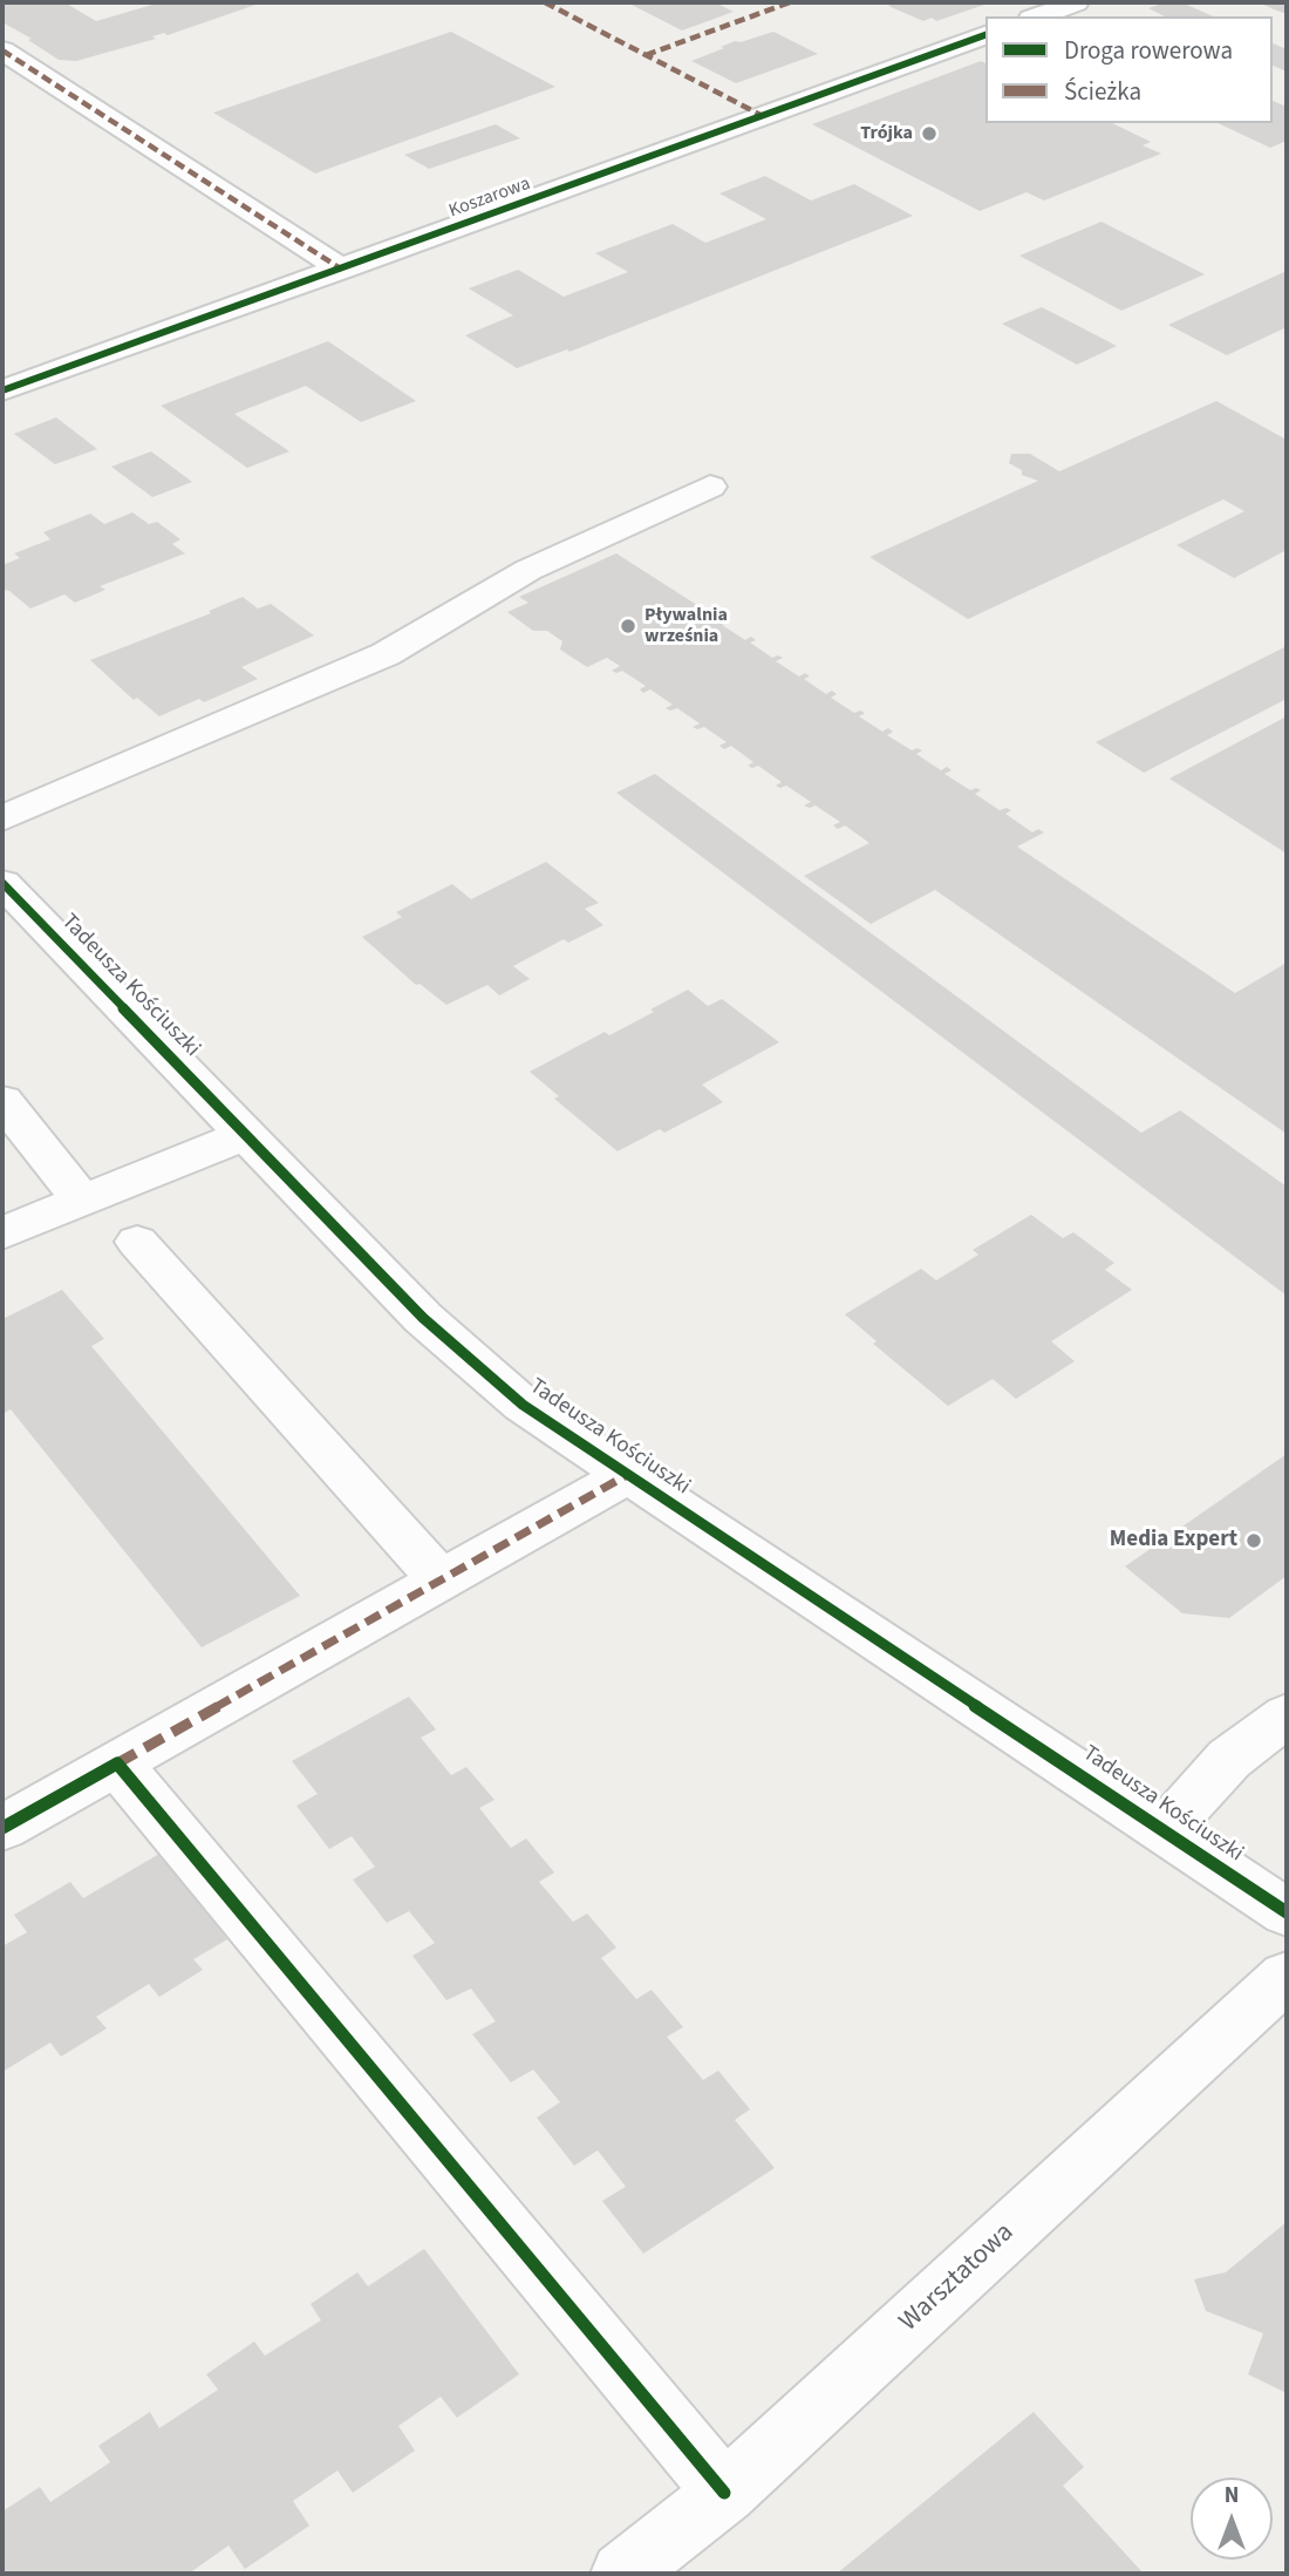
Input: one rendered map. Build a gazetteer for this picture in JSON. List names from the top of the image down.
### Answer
{
  "streets": {
    "street": ["Koszarowa", "Tadeusza Kościuszki", "Warsztatowa"]
  },
  "places": ["Trójka", "Pływalnia września", "Media Expert"],
  "legend": ["Droga rowerowa", "Ścieżka"],
  "north": "top"
}
